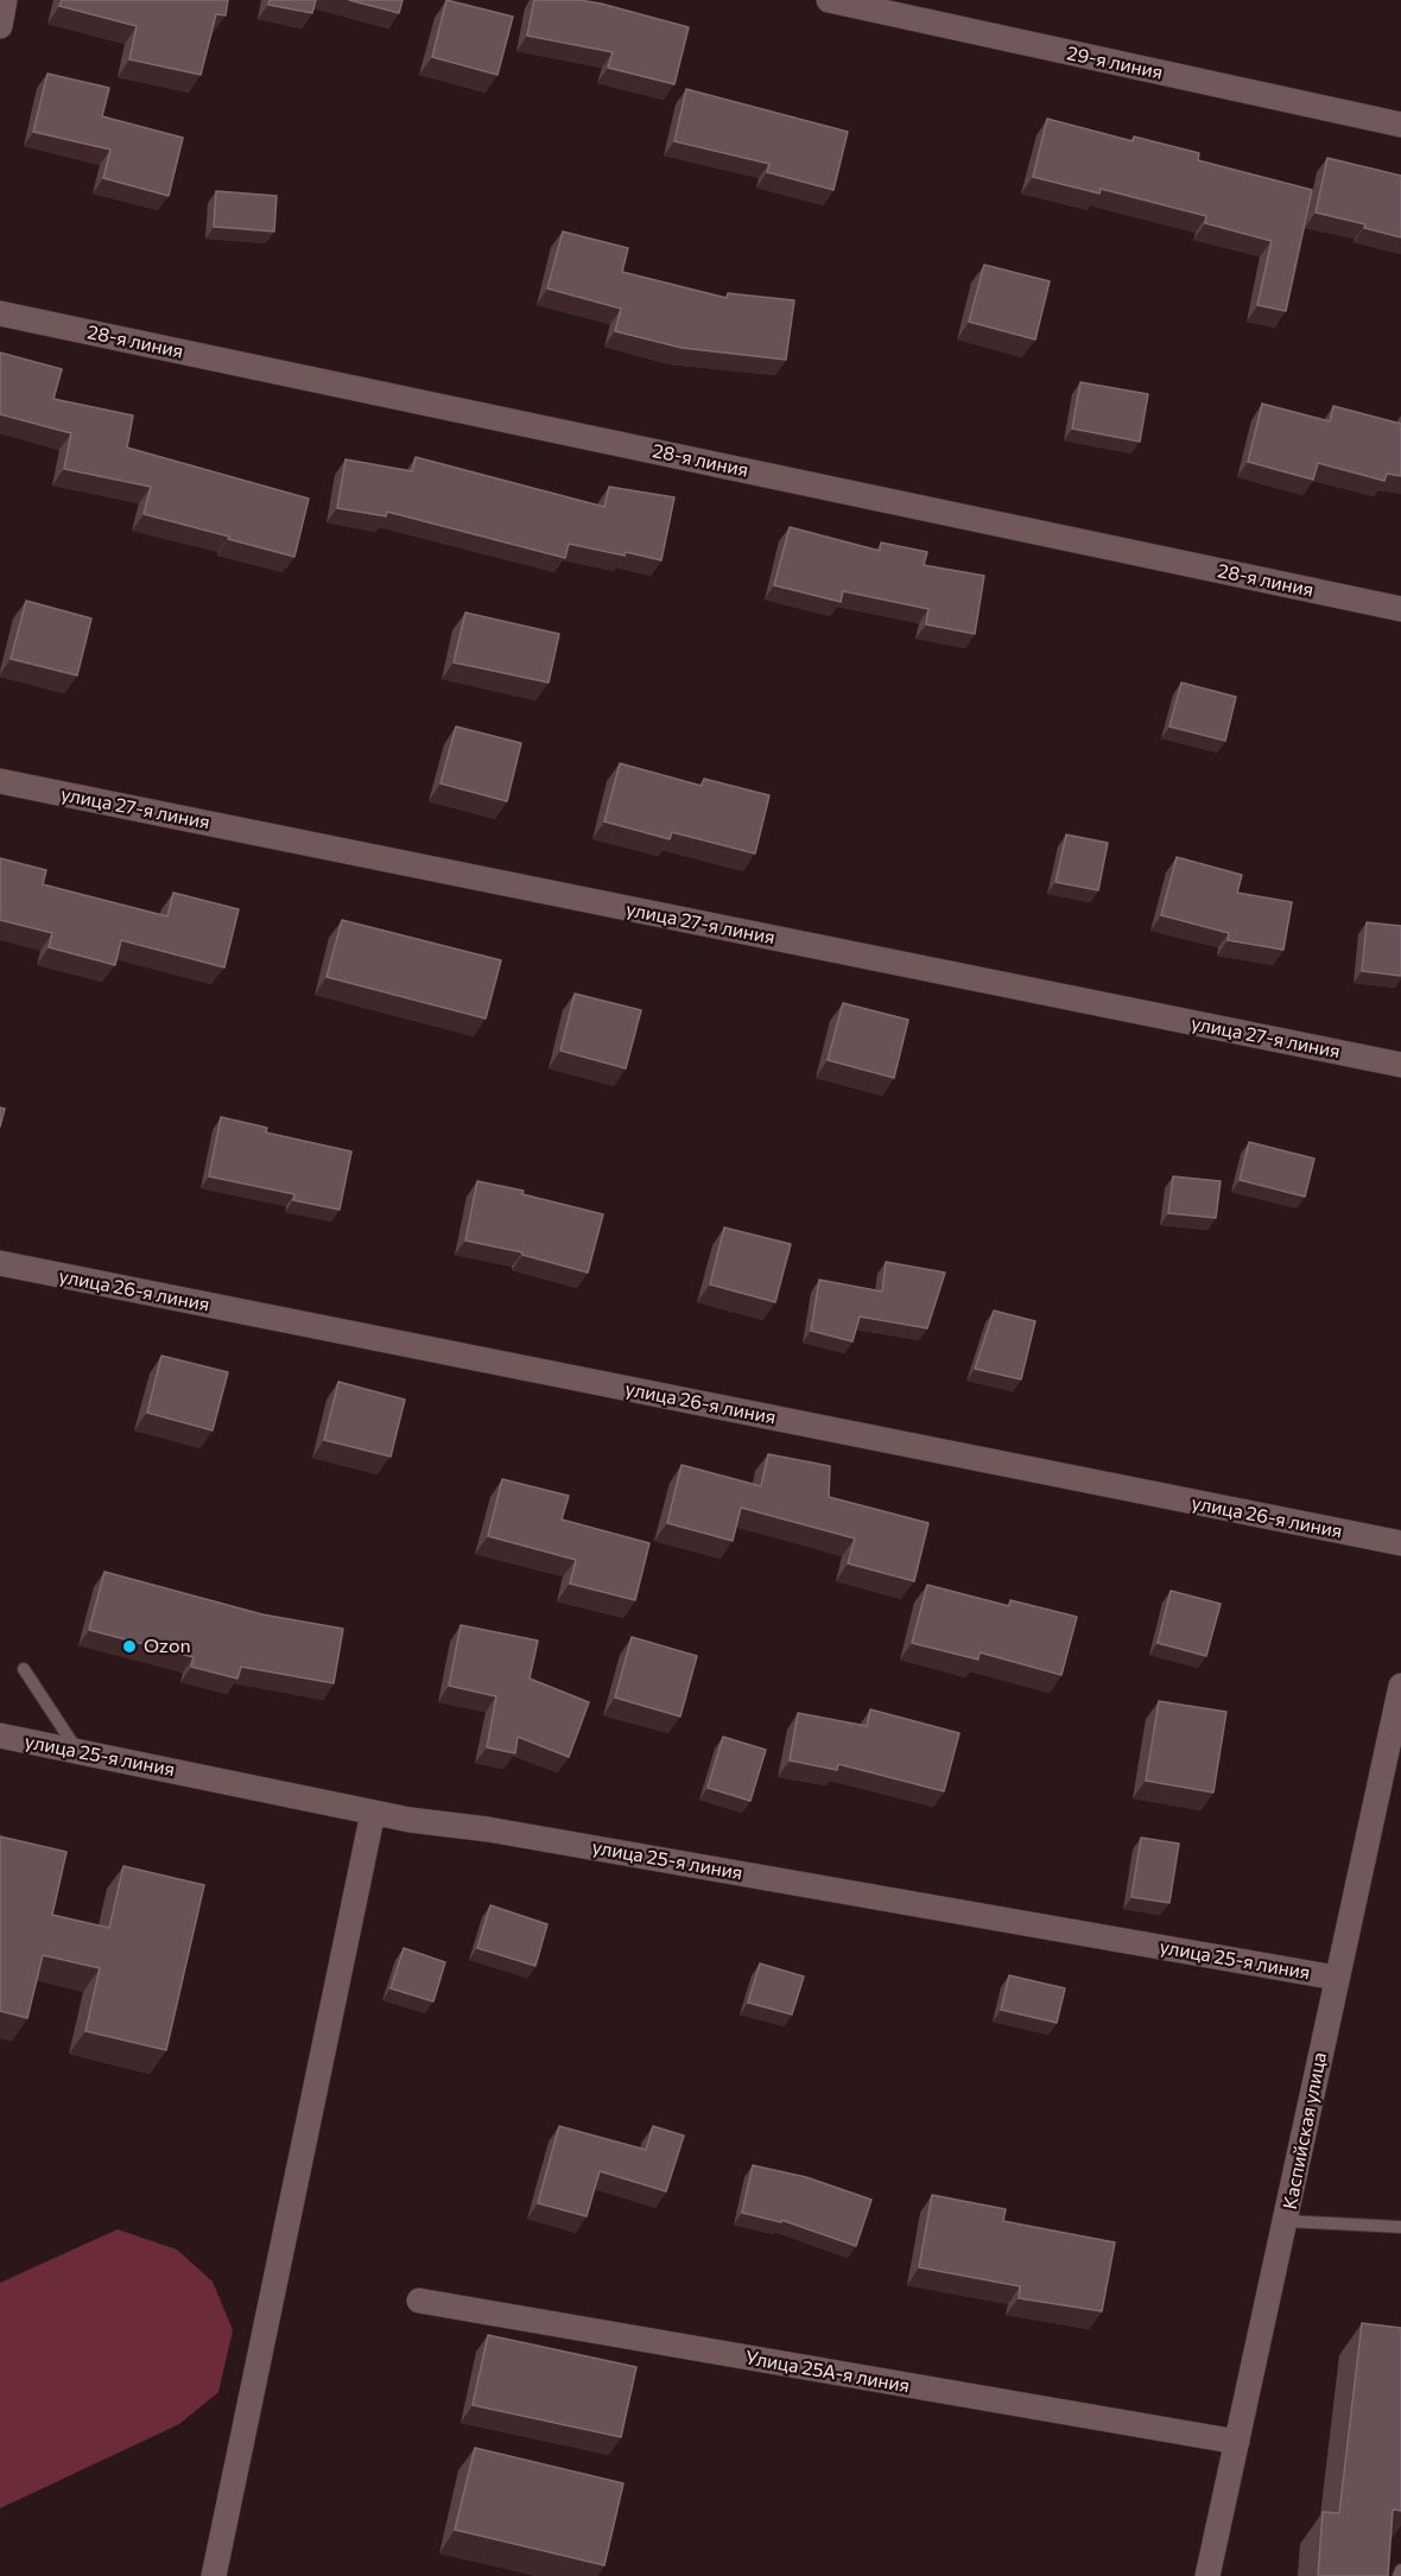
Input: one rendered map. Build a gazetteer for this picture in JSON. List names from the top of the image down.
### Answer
{
  "streets": {
    "street": [
      "29-я линия",
      "28-я линия",
      "улица 27-я линия",
      "улица 26-я линия",
      "улица 25-я линия",
      "Каспийская улица",
      "Улица 25А-я линия"
    ]
  },
  "crossings": [
    ["улица 25-я линия", "Каспийская улица"],
    ["Каспийская улица", "Улица 25А-я линия"]
  ],
  "places": ["Ozon"]
}
